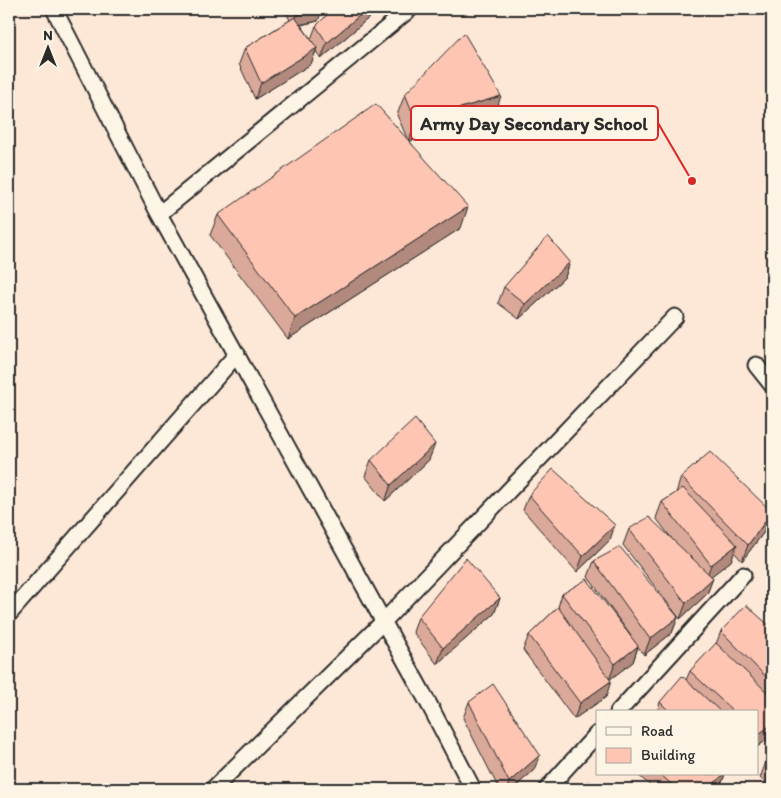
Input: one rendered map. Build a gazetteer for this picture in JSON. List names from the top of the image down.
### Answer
{
  "places": ["Army Day Secondary School"],
  "legend": ["Road", "Building"],
  "north": "top"
}
